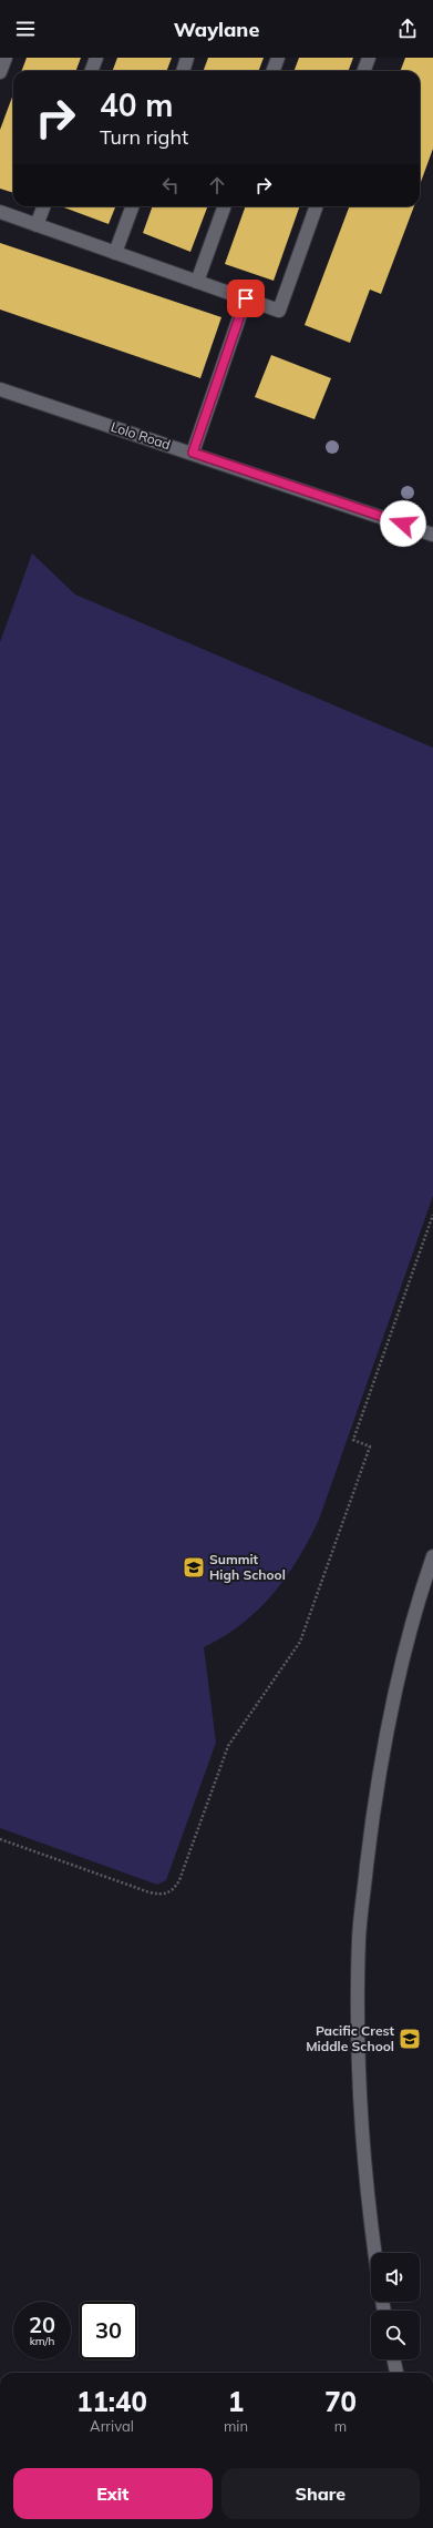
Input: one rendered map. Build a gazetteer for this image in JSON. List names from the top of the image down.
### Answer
{
  "streets": {
    "street": ["Lolo Road"]
  },
  "places": {
    "school or university": ["Summit High School", "Pacific Crest Middle School"]
  },
  "page": {
    "header": "Waylane",
    "turn": ["40 m", "Turn right"],
    "speed": "20 km/h",
    "limit": "30",
    "eta": [
      "11:40",
      "Arrival",
      "1",
      "min",
      "70",
      "m"
    ],
    "buttons": ["Exit", "Share"]
  }
}
